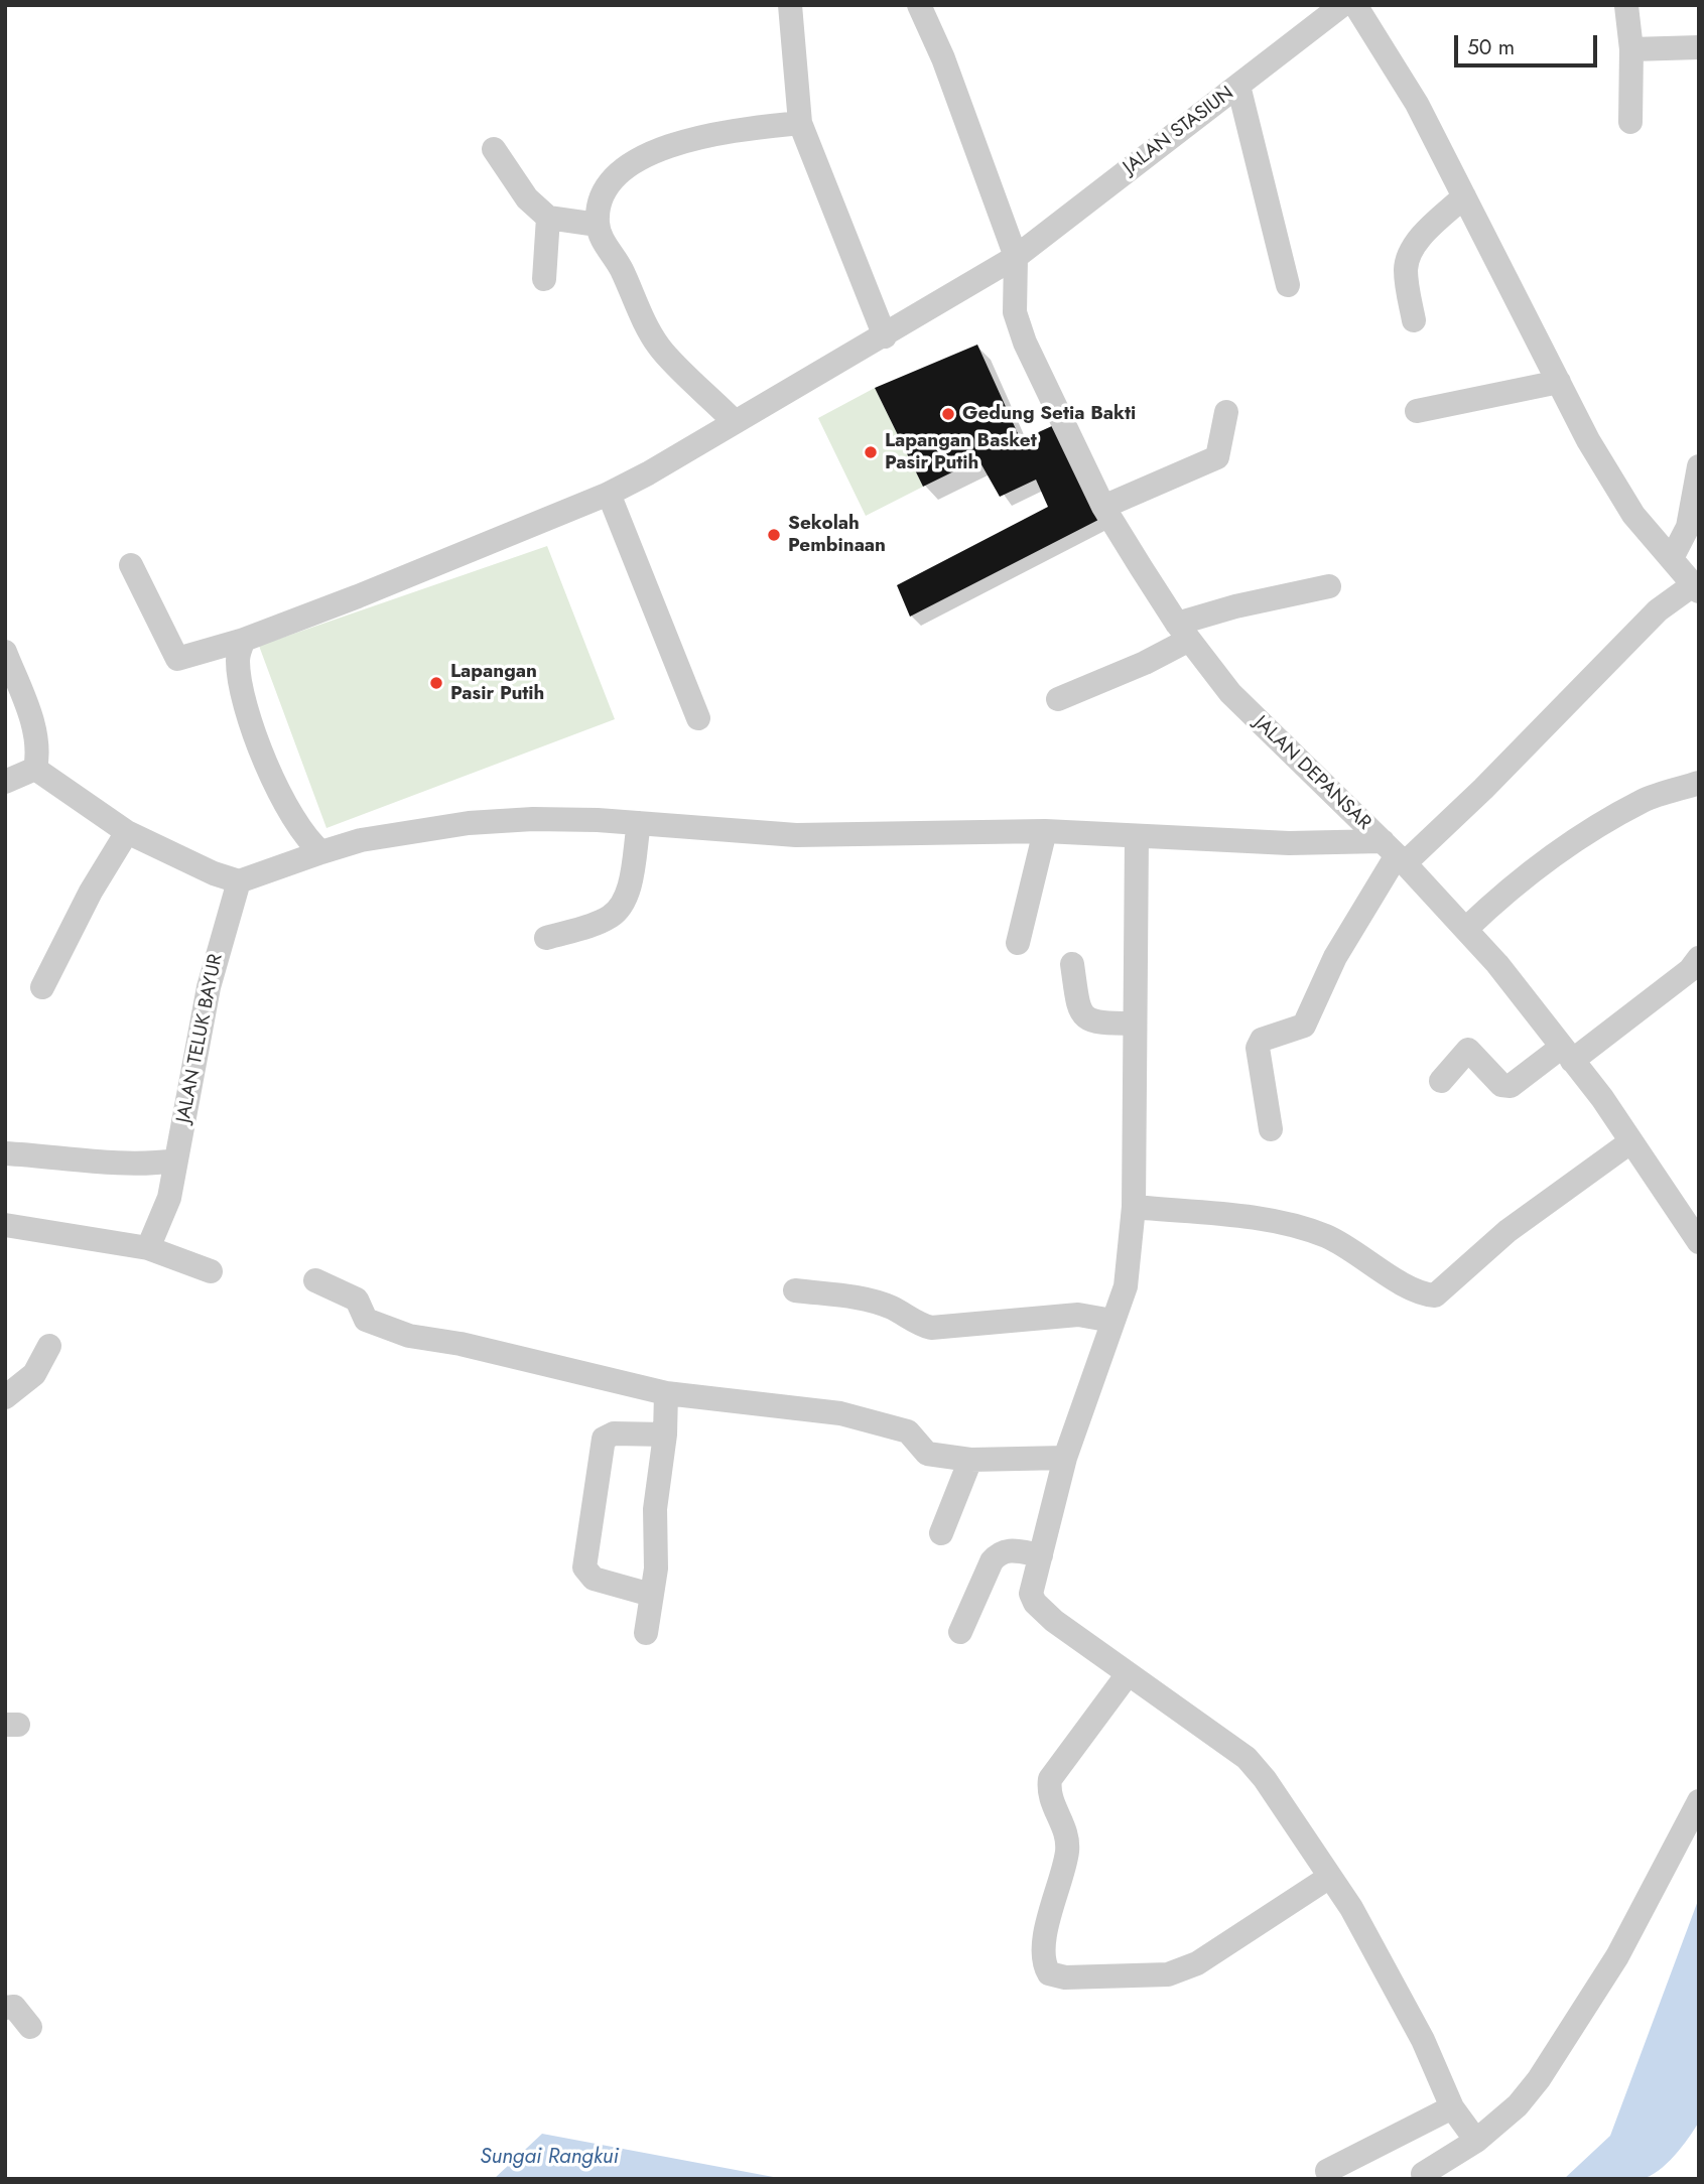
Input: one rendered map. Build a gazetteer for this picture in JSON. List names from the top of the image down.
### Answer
{
  "streets": {
    "street": ["JALAN STASIUN", "JALAN DEPANSAR", "JALAN TELUK BAYUR"]
  },
  "crossings": [
    ["JALAN STASIUN", "JALAN DEPANSAR"]
  ],
  "water": ["Sungai Rangkui"],
  "places": [
    "Gedung Setia Bakti",
    "Lapangan Basket Pasir Putih",
    "Sekolah Pembinaan",
    "Lapangan Pasir Putih"
  ],
  "scale_bar": "50 m"
}
